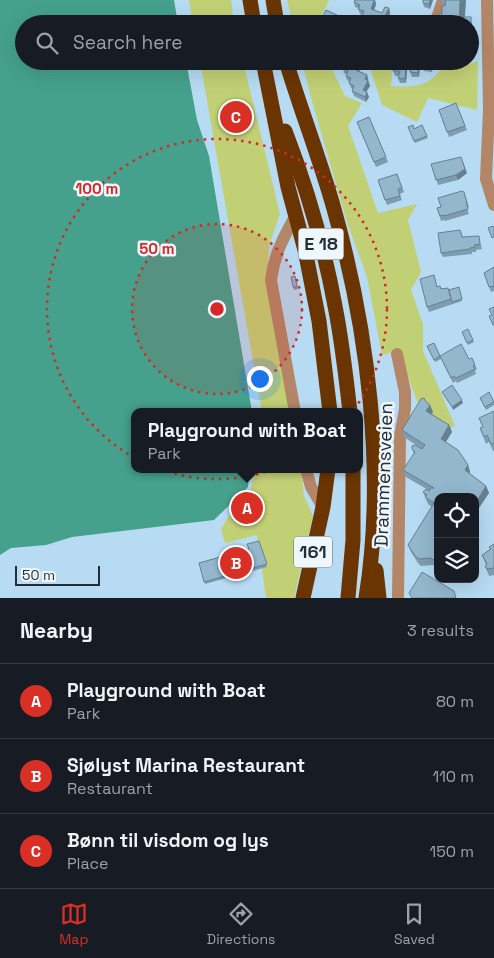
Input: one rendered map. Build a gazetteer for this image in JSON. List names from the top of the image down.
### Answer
{
  "streets": {
    "highway": ["E 18", "161"],
    "street": ["Drammensveien"]
  },
  "scale_bar": "50 m",
  "page": {
    "search": "Search here",
    "pins": ["C", "A", "B"],
    "popup": ["Playground with Boat", "Park"],
    "scale": "50 m",
    "heading": ["Nearby", "3 results"],
    "list": [
      {
        "mark": "A",
        "name": "Playground with Boat",
        "note": "Park",
        "value": "80 m"
      },
      {
        "mark": "B",
        "name": "Sjølyst Marina Restaurant",
        "note": "Restaurant",
        "value": "110 m"
      },
      {
        "mark": "C",
        "name": "Bønn til visdom og lys",
        "note": "Place",
        "value": "150 m"
      }
    ],
    "nav": ["Map", "Directions", "Saved"]
  },
  "rings": ["100 m", "50 m"]
}
